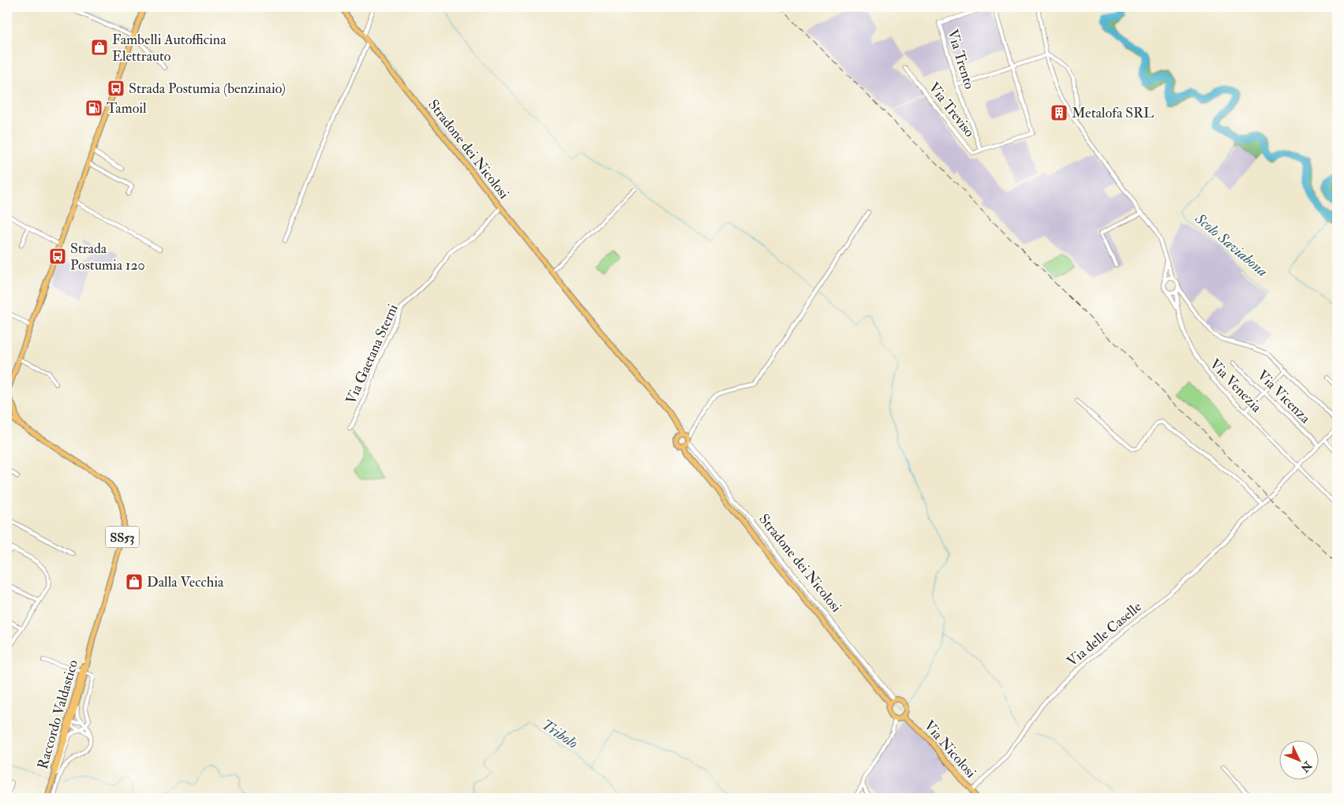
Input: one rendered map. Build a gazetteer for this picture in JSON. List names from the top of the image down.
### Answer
{
  "streets": {
    "main road": [
      "Stradone dei Nicolosi",
      "SS53",
      "Raccordo Valdastico",
      "Via Nicolosi"
    ],
    "street": [
      "Via Trento",
      "Via Treviso",
      "Via Gaetana Sterni",
      "Via Venezia",
      "Via Vicenza",
      "Via delle Caselle"
    ]
  },
  "crossings": [
    ["Via Trento", "Via Treviso"],
    ["Stradone dei Nicolosi", "Via Gaetana Sterni"],
    ["Stradone dei Nicolosi", "Via Nicolosi"],
    ["Via Venezia", "Via delle Caselle"],
    ["Via Vicenza", "Via delle Caselle"],
    ["Via delle Caselle", "Via Nicolosi"]
  ],
  "water": ["Scolo Saviabona", "Tribolo"],
  "places": {
    "shop": ["Fambelli Autofficina Elettrauto", "Dalla Vecchia"],
    "bus stop": ["Strada Postumia (benzinaio)", "Strada Postumia 120"],
    "fuel station": ["Tamoil"],
    "building": ["Metalofa SRL"]
  },
  "north": "bottom right"
}
